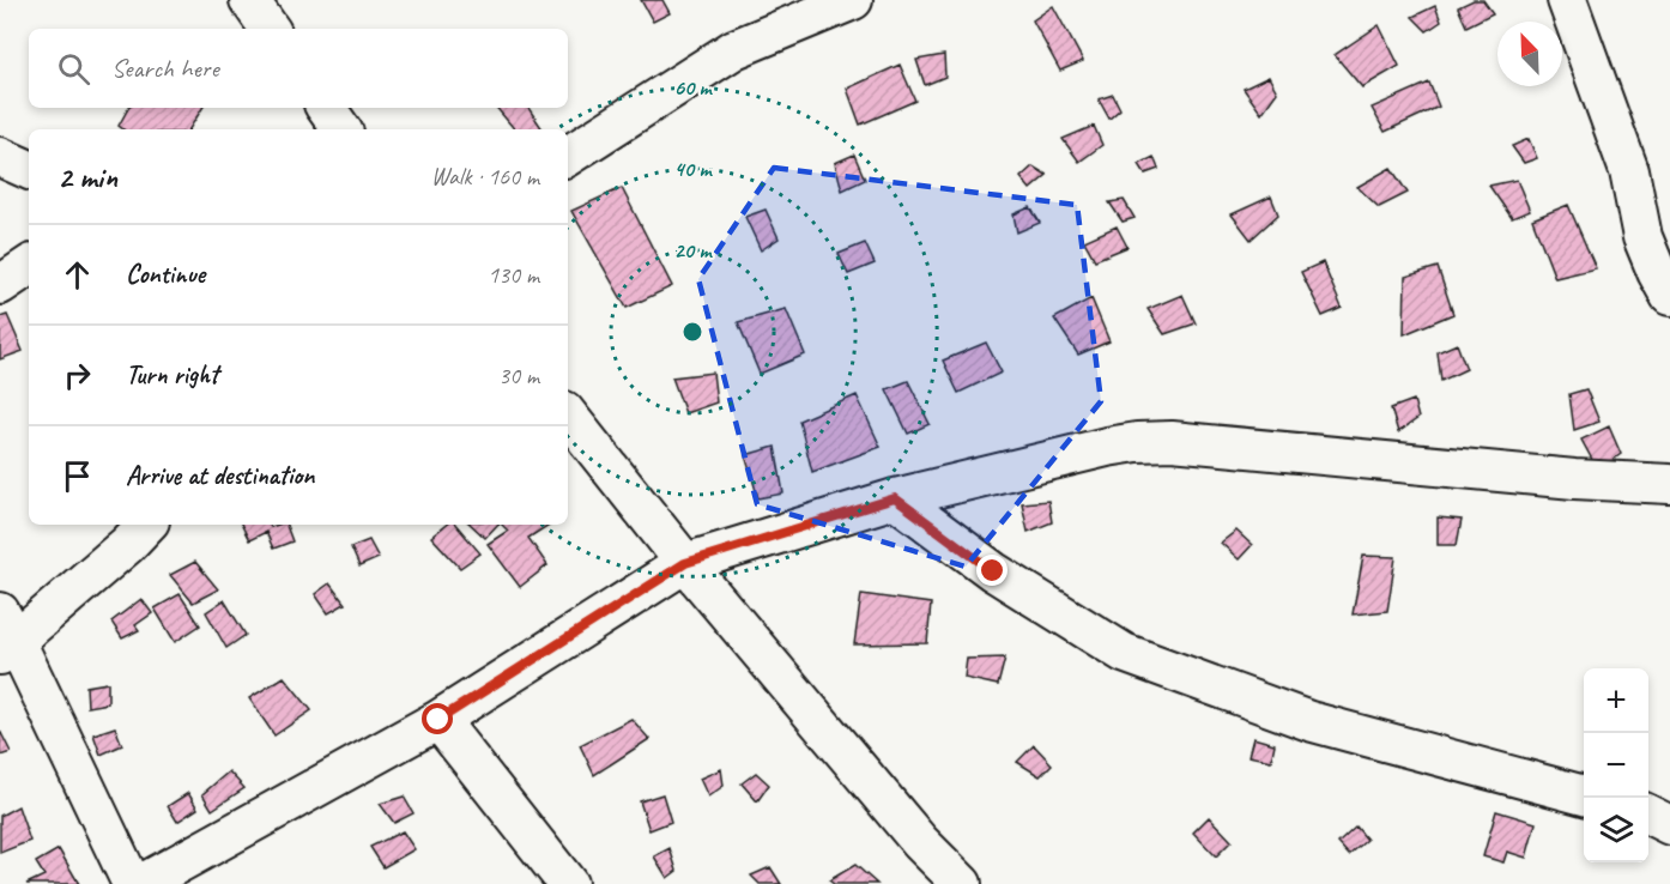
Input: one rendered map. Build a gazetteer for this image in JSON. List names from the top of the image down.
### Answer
{
  "north": "top left",
  "page": {
    "search": "Search here",
    "heading": ["2 min", "Walk · 160 m"],
    "list": [
      ["Continue", "130 m"],
      ["Turn right", "30 m"],
      "Arrive at destination"
    ],
    "map_buttons": ["+", "−"]
  },
  "rings": ["60 m", "40 m", "20 m"]
}
